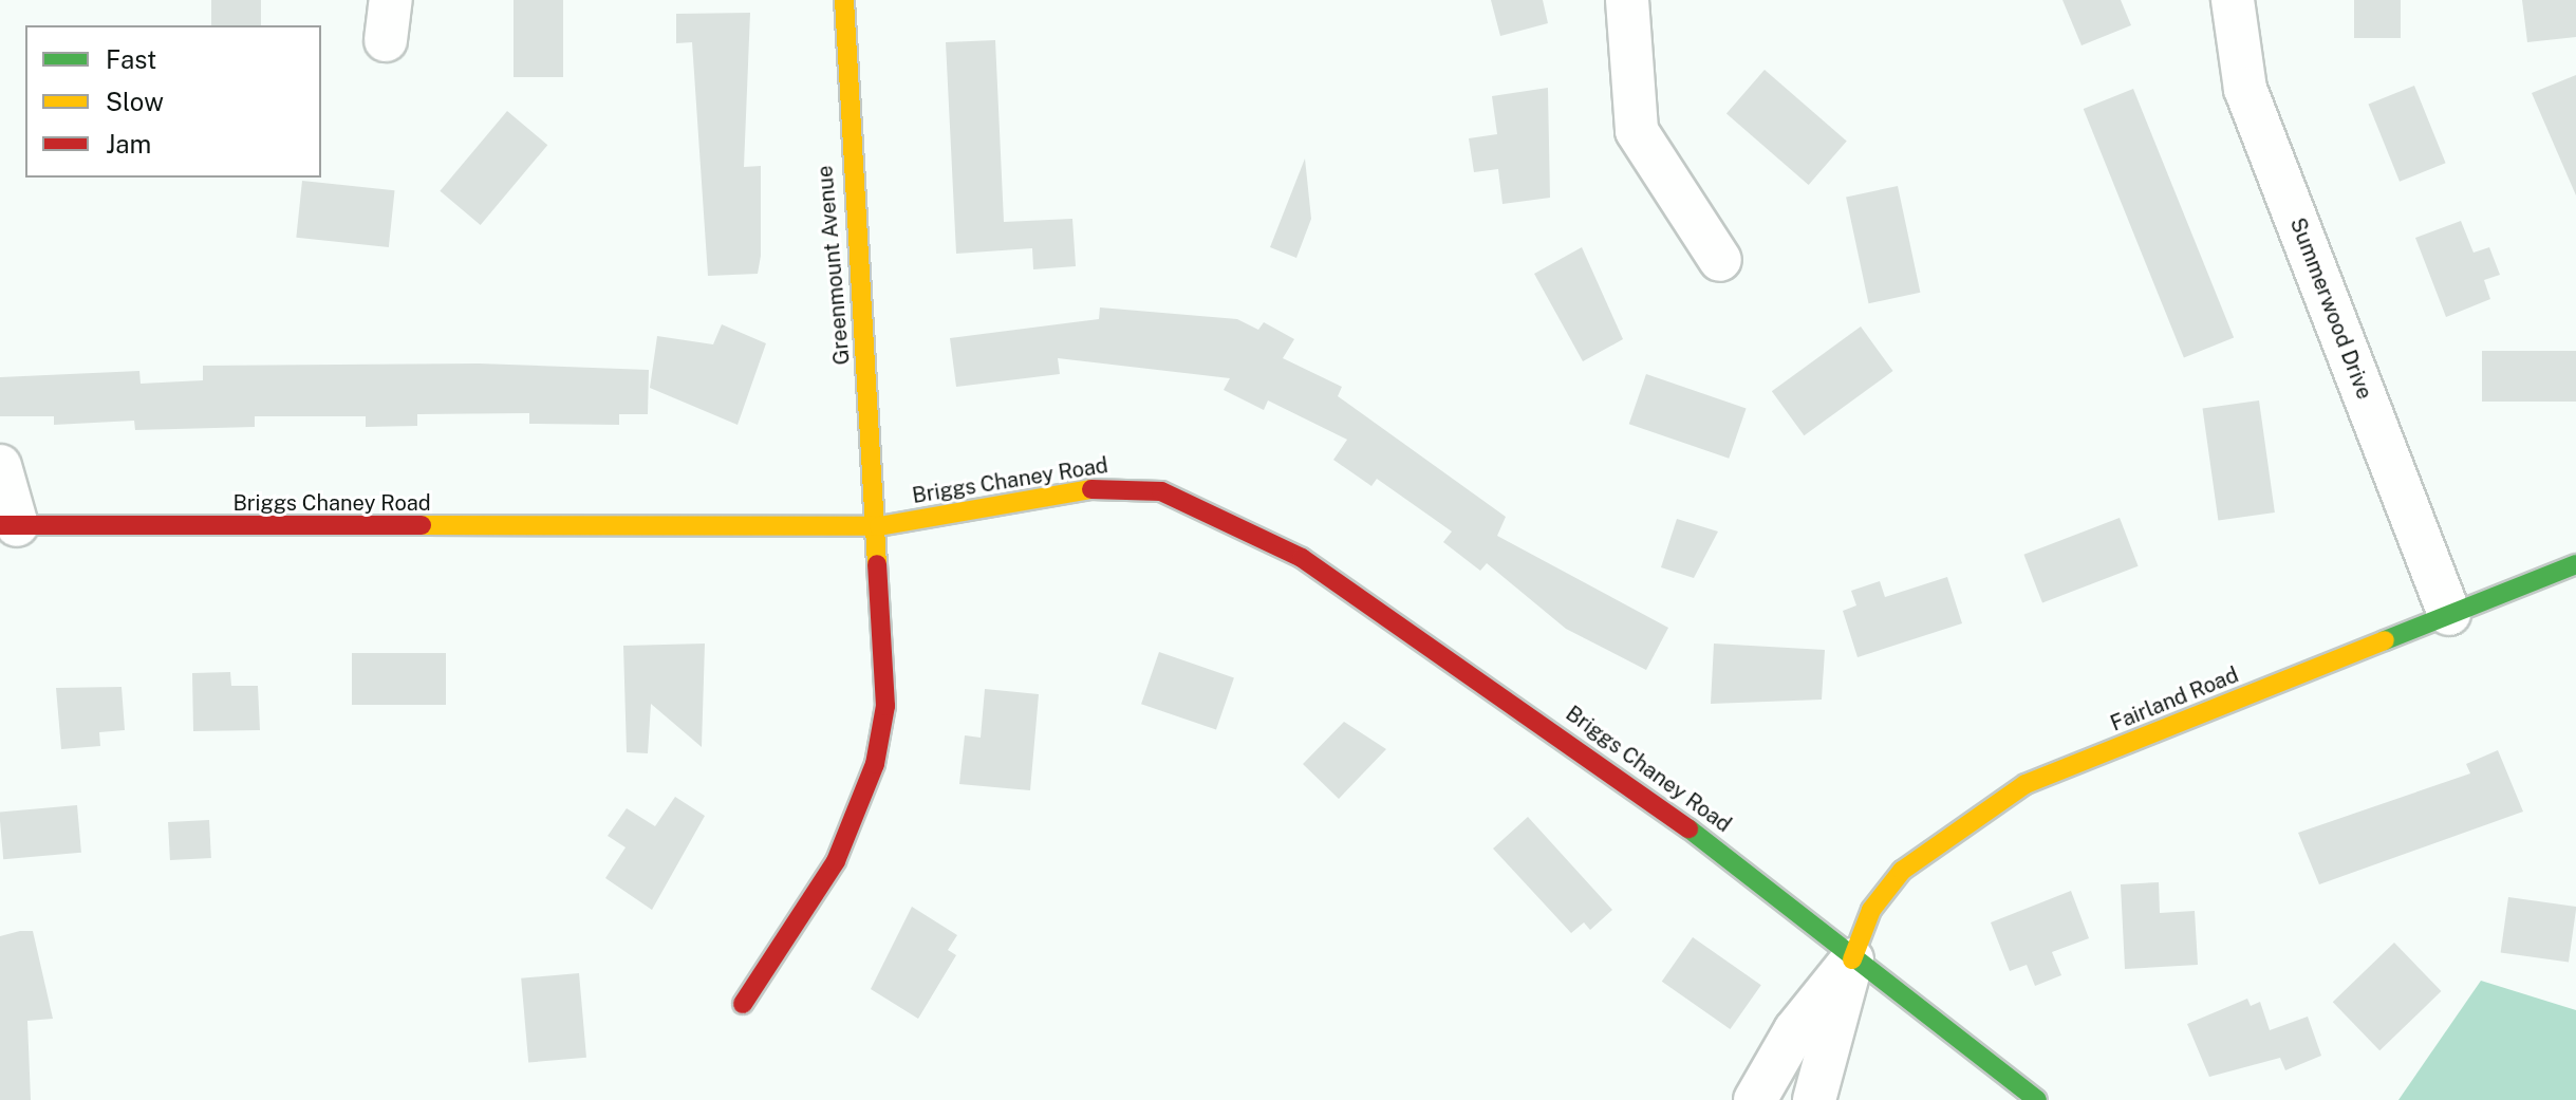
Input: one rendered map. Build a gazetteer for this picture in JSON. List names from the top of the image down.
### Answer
{
  "streets": {
    "main road": ["Greenmount Avenue", "Briggs Chaney Road", "Fairland Road"],
    "street": ["Summerwood Drive"]
  },
  "crossings": [
    ["Greenmount Avenue", "Briggs Chaney Road"],
    ["Summerwood Drive", "Fairland Road"],
    ["Briggs Chaney Road", "Fairland Road"]
  ],
  "legend": ["Fast", "Slow", "Jam"]
}
